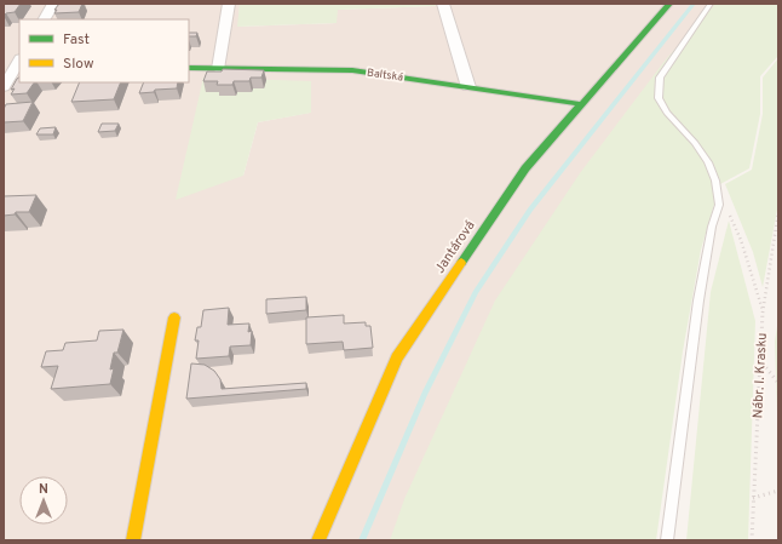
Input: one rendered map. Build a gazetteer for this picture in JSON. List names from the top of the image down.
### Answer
{
  "streets": {
    "street": ["Baltská", "Jantárová"],
    "path": ["Nábr. I. Krasku"]
  },
  "crossings": [
    ["Baltská", "Jantárová"]
  ],
  "legend": ["Fast", "Slow"],
  "north": "top"
}
